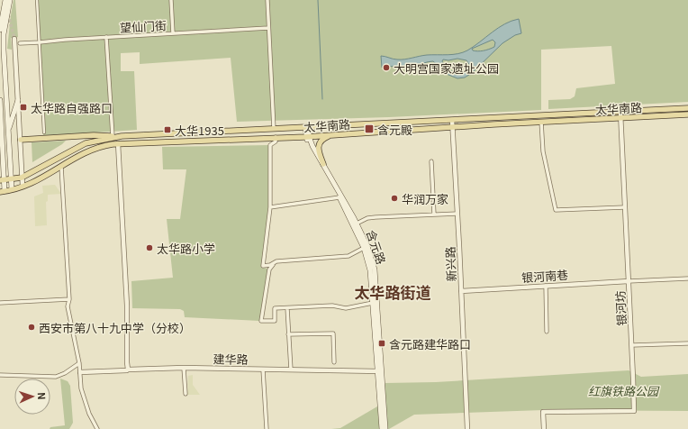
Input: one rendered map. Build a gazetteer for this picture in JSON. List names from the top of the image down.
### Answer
{
  "streets": {
    "main road": ["太华南路", "含元路"],
    "street": [
      "望仙门街",
      "新兴路",
      "银河南巷",
      "银河坊",
      "建华路"
    ]
  },
  "crossings": [
    ["太华南路", "含元路"],
    ["太华南路", "新兴路"],
    ["太华南路", "银河坊"],
    ["含元路", "建华路"],
    ["新兴路", "银河南巷"],
    ["银河南巷", "银河坊"]
  ],
  "districts": ["太华路街道"],
  "parks": ["红旗铁路公园"],
  "places": {
    "other": [
      "大明宫国家遗址公园",
      "华润万家",
      "太华路小学",
      "西安市第八十九中学（分校）"
    ],
    "transit": [
      "太华路自强路口",
      "含元殿",
      "大华1935",
      "含元路建华路口"
    ]
  },
  "north": "right"
}
